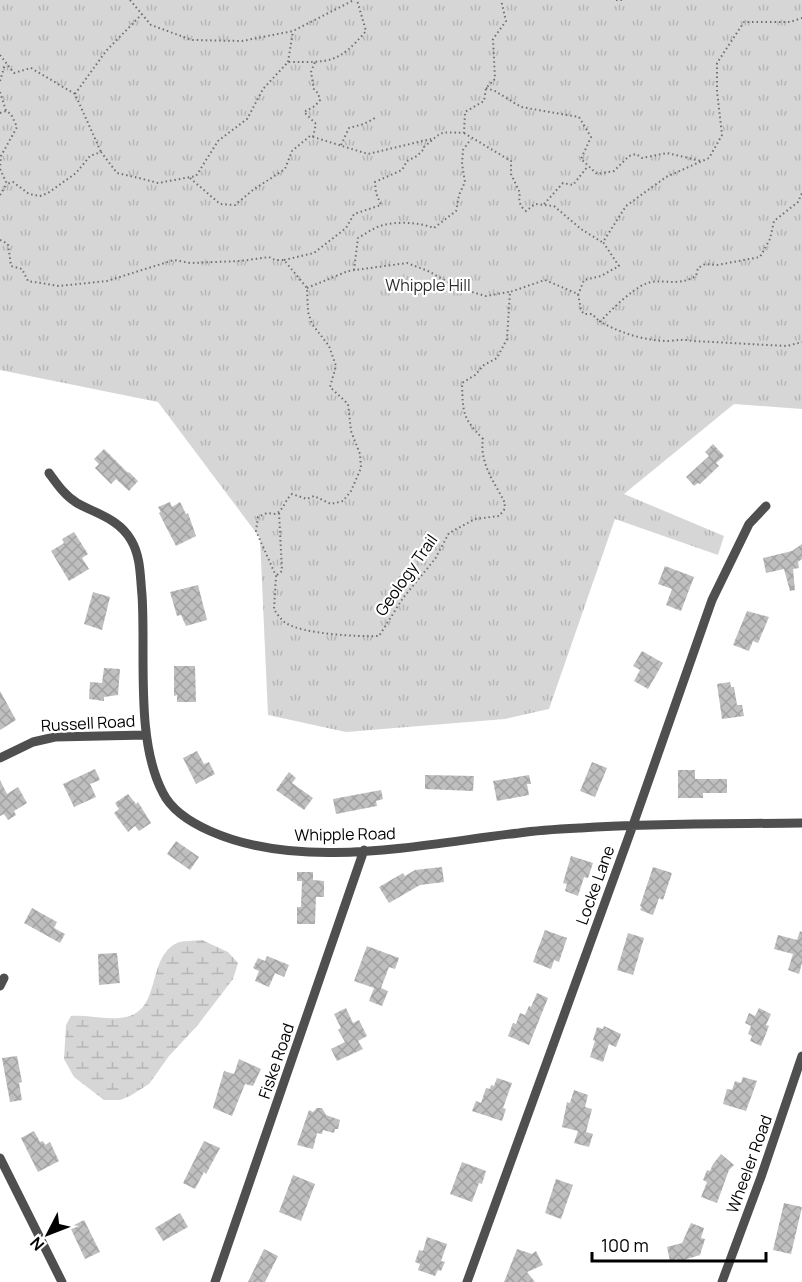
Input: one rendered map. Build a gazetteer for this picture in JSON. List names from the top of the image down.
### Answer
{
  "streets": {
    "street": [
      "Russell Road",
      "Whipple Road",
      "Locke Lane",
      "Fiske Road",
      "Wheeler Road"
    ],
    "path": ["Geology Trail"]
  },
  "crossings": [
    ["Russell Road", "Whipple Road"],
    ["Whipple Road", "Locke Lane"],
    ["Whipple Road", "Fiske Road"]
  ],
  "parks": ["Whipple Hill"],
  "scale_bar": "100 m",
  "north": "bottom left"
}
